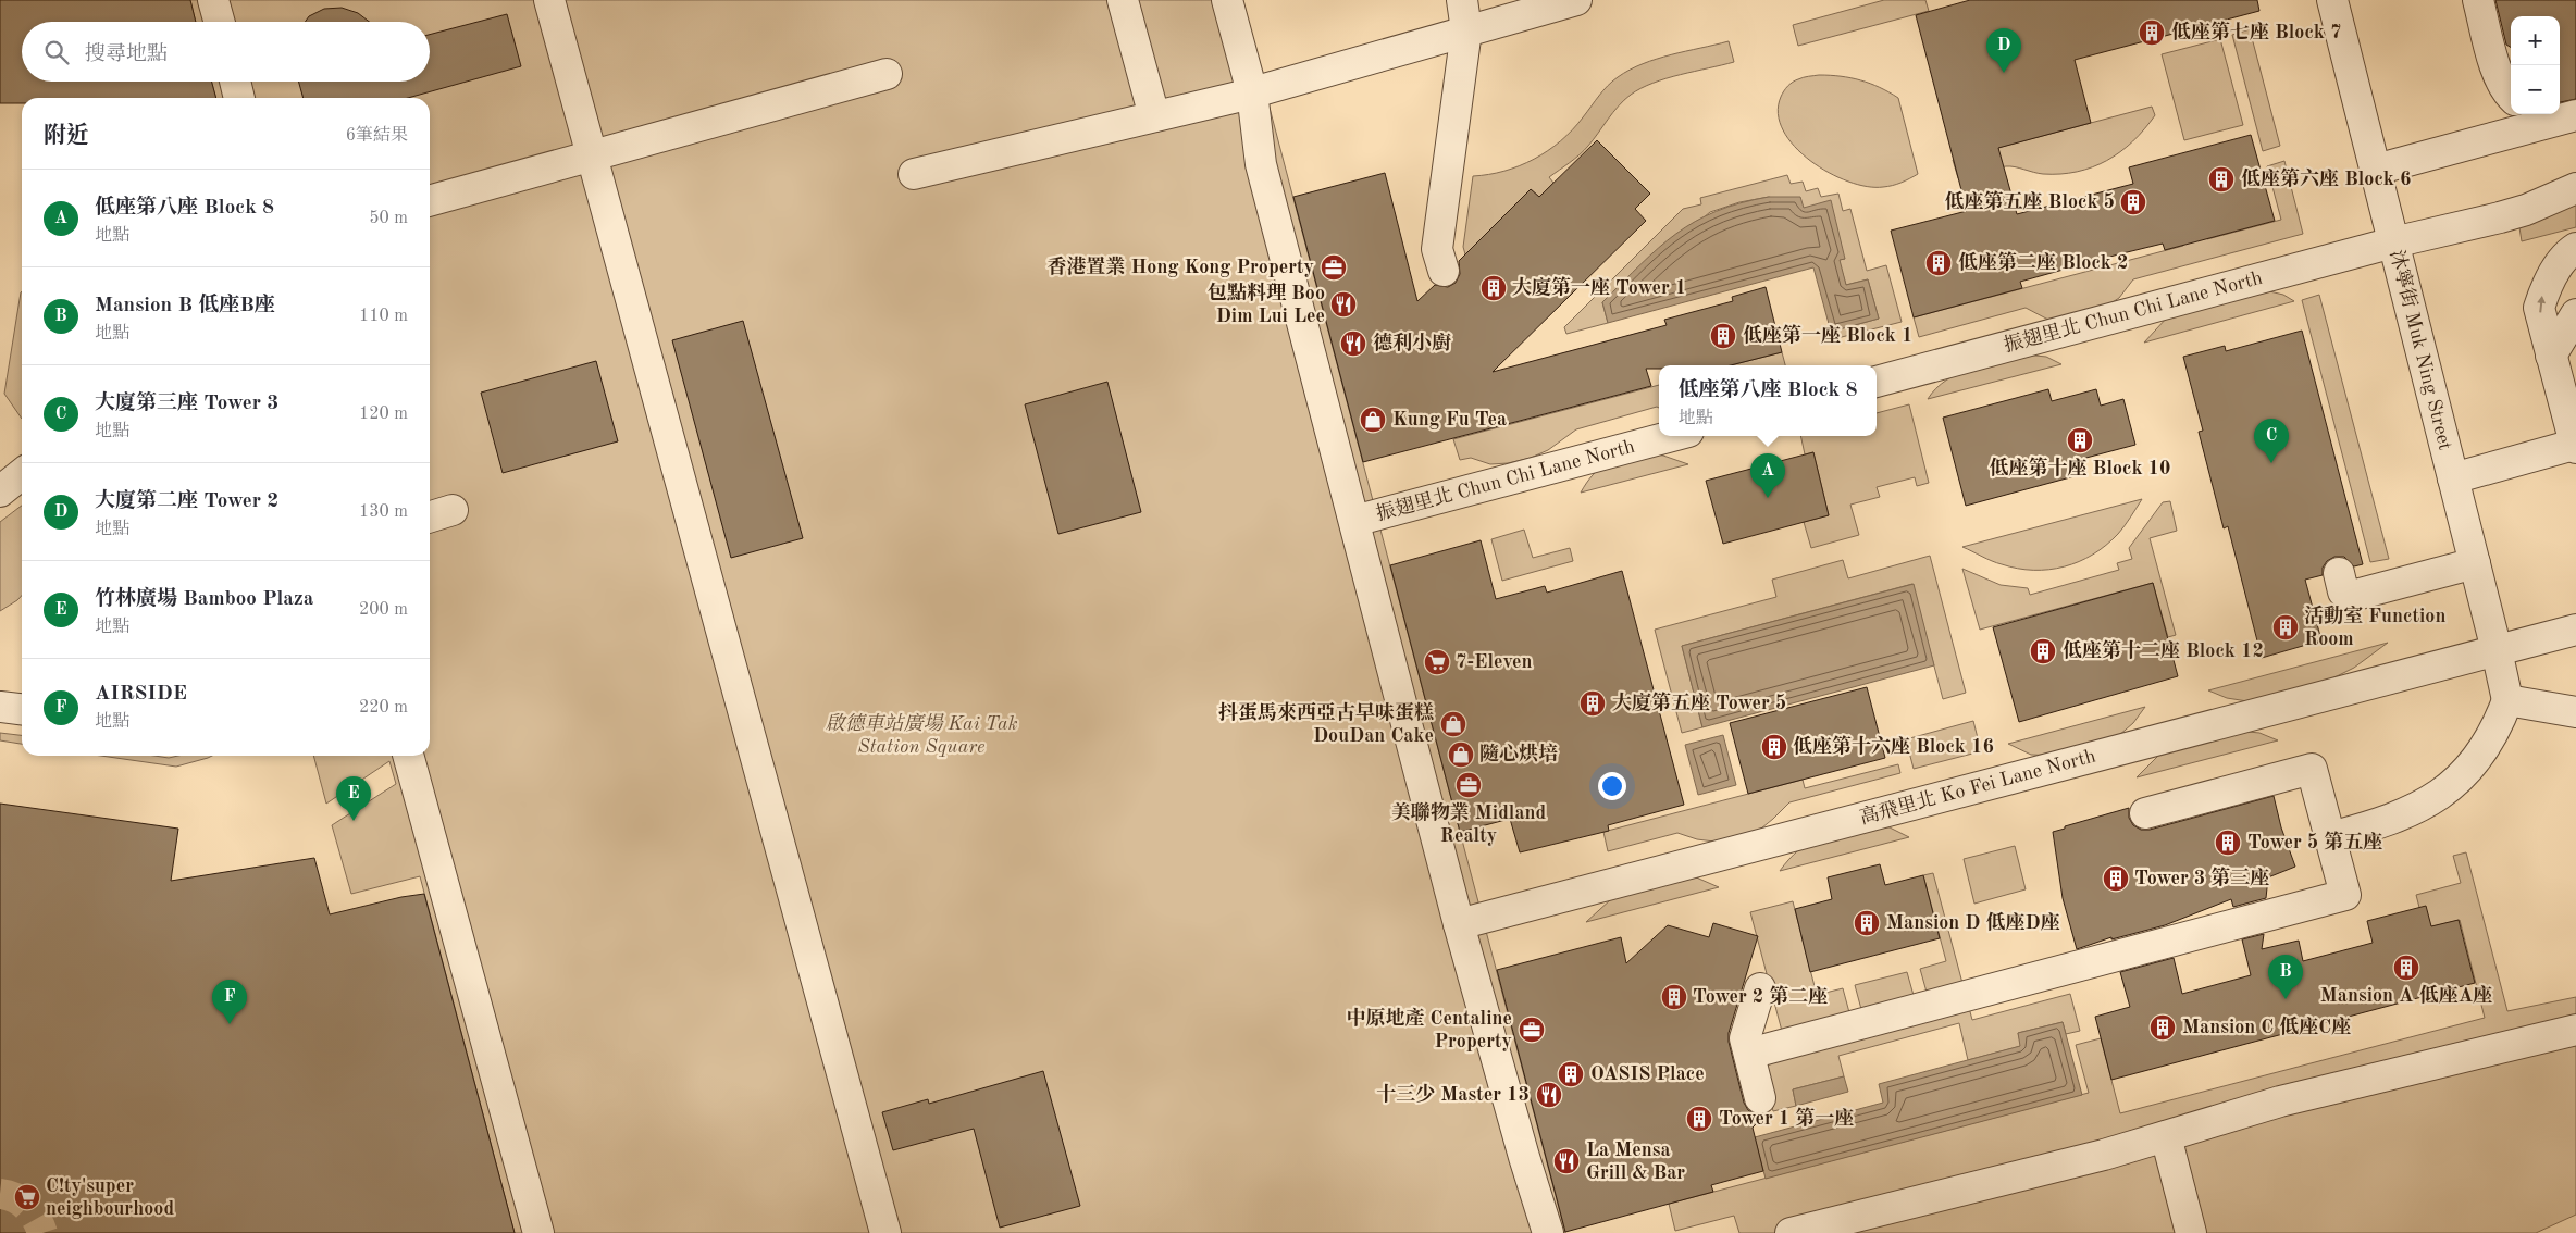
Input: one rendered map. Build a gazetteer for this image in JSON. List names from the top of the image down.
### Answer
{
  "streets": {
    "street": ["振翅里北 Chun Chi Lane North", "沐寧街 Muk Ning Street", "高飛里北 Ko Fei Lane North"]
  },
  "crossings": [
    ["振翅里北 Chun Chi Lane North", "沐寧街 Muk Ning Street"],
    ["沐寧街 Muk Ning Street", "高飛里北 Ko Fei Lane North"]
  ],
  "parks": ["啟德車站廣場 Kai Tak Station Square"],
  "places": {
    "building": [
      "低座第七座 Block 7",
      "低座第六座 Block 6",
      "低座第五座 Block 5",
      "低座第二座 Block 2",
      "大廈第一座 Tower 1",
      "低座第一座 Block 1",
      "低座第十座 Block 10",
      "活動室 Function Room",
      "低座第十二座 Block 12",
      "大廈第五座 Tower 5",
      "低座第十六座 Block 16",
      "Tower 5 第五座",
      "Tower 3 第三座",
      "Mansion D 低座D座",
      "Mansion A 低座A座",
      "Tower 2 第二座",
      "Mansion C 低座C座",
      "OASIS Place",
      "Tower 1 第一座"
    ],
    "office": ["香港置業 Hong Kong Property", "美聯物業 Midland Realty", "中原地產 Centaline Property"],
    "restaurant": [
      "包點料理 Boo Dim Lui Lee",
      "德利小廚",
      "十三少 Master 13",
      "La Mensa Grill & Bar"
    ],
    "shop": ["Kung Fu Tea", "抖蛋馬來西亞古早味蛋糕 DouDan Cake", "隨心烘培"],
    "supermarket": ["7-Eleven", "C!ty'super neighbourhood"]
  },
  "page": {
    "map_buttons": ["+", "−"],
    "search": "搜尋地點",
    "pins": [
      "D",
      "C",
      "A",
      "E",
      "B",
      "F"
    ],
    "heading": ["附近", "6筆結果"],
    "list": [
      {
        "mark": "A",
        "name": "低座第八座 Block 8",
        "note": "地點",
        "value": "50 m"
      },
      {
        "mark": "B",
        "name": "Mansion B 低座B座",
        "note": "地點",
        "value": "110 m"
      },
      {
        "mark": "C",
        "name": "大廈第三座 Tower 3",
        "note": "地點",
        "value": "120 m"
      },
      {
        "mark": "D",
        "name": "大廈第二座 Tower 2",
        "note": "地點",
        "value": "130 m"
      },
      {
        "mark": "E",
        "name": "竹林廣場 Bamboo Plaza",
        "note": "地點",
        "value": "200 m"
      },
      {
        "mark": "F",
        "name": "AIRSIDE",
        "note": "地點",
        "value": "220 m"
      }
    ],
    "popup": ["低座第八座 Block 8", "地點"]
  }
}
